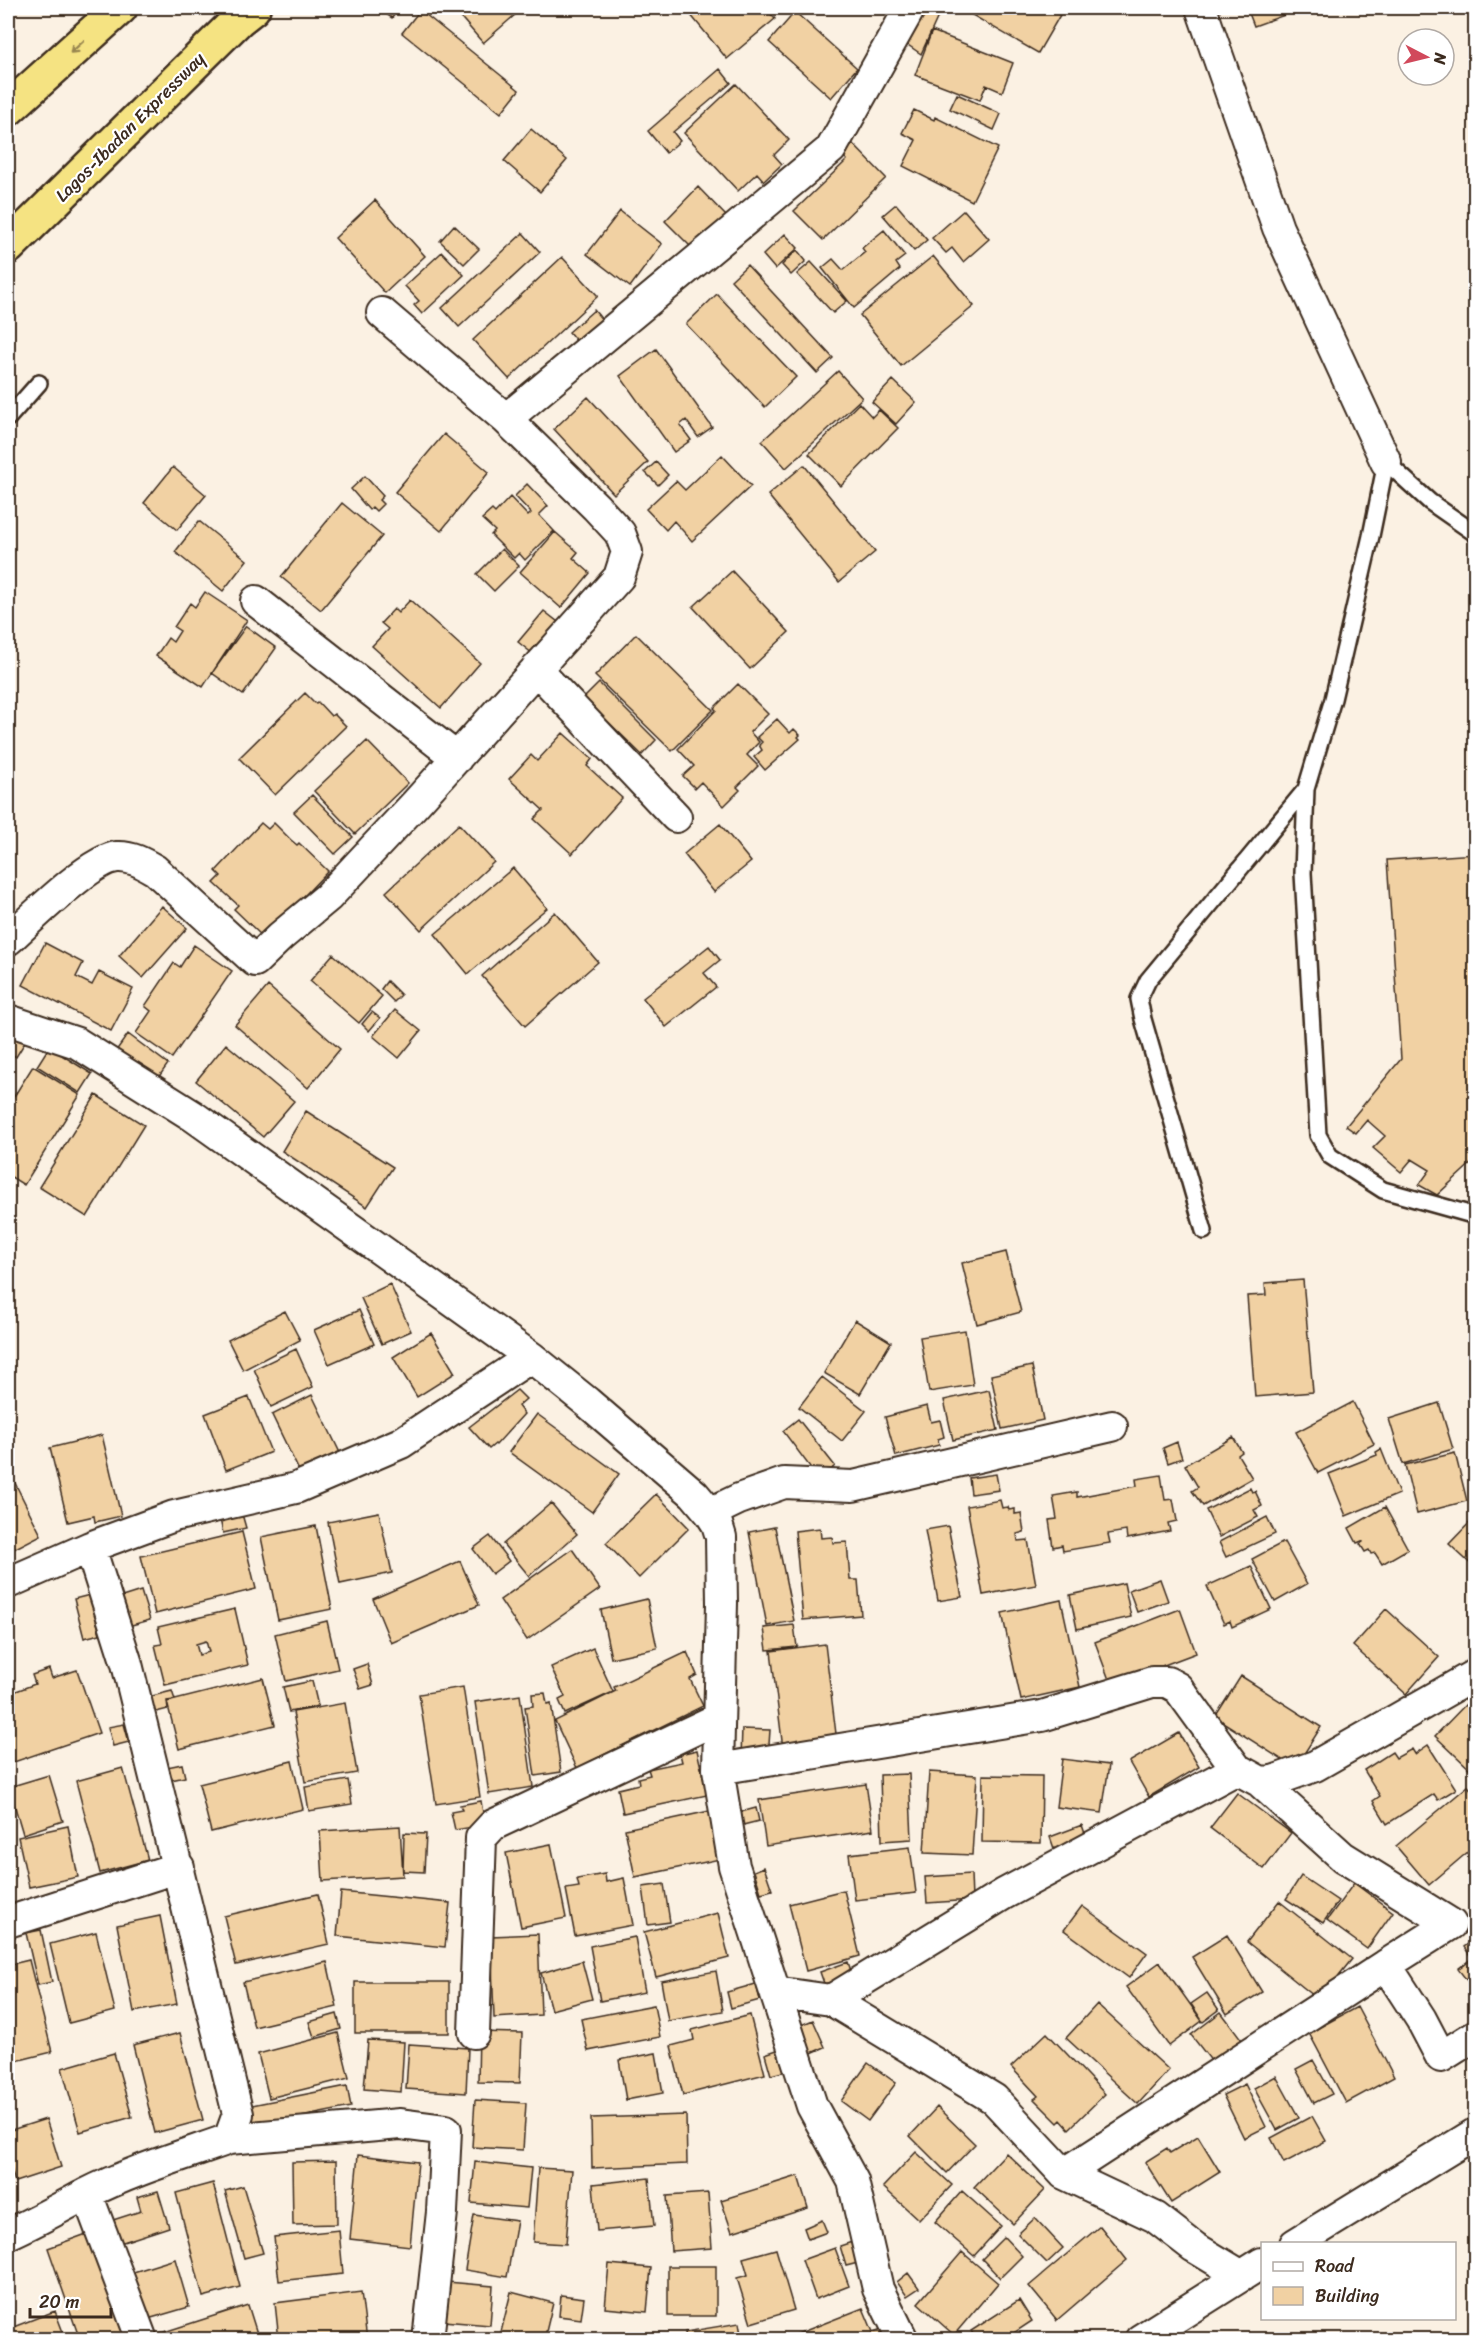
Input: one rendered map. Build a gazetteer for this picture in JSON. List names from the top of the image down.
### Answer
{
  "streets": {
    "highway": ["Lagos-Ibadan Expressway"]
  },
  "legend": ["Road", "Building"],
  "scale_bar": "20 m",
  "north": "right"
}
